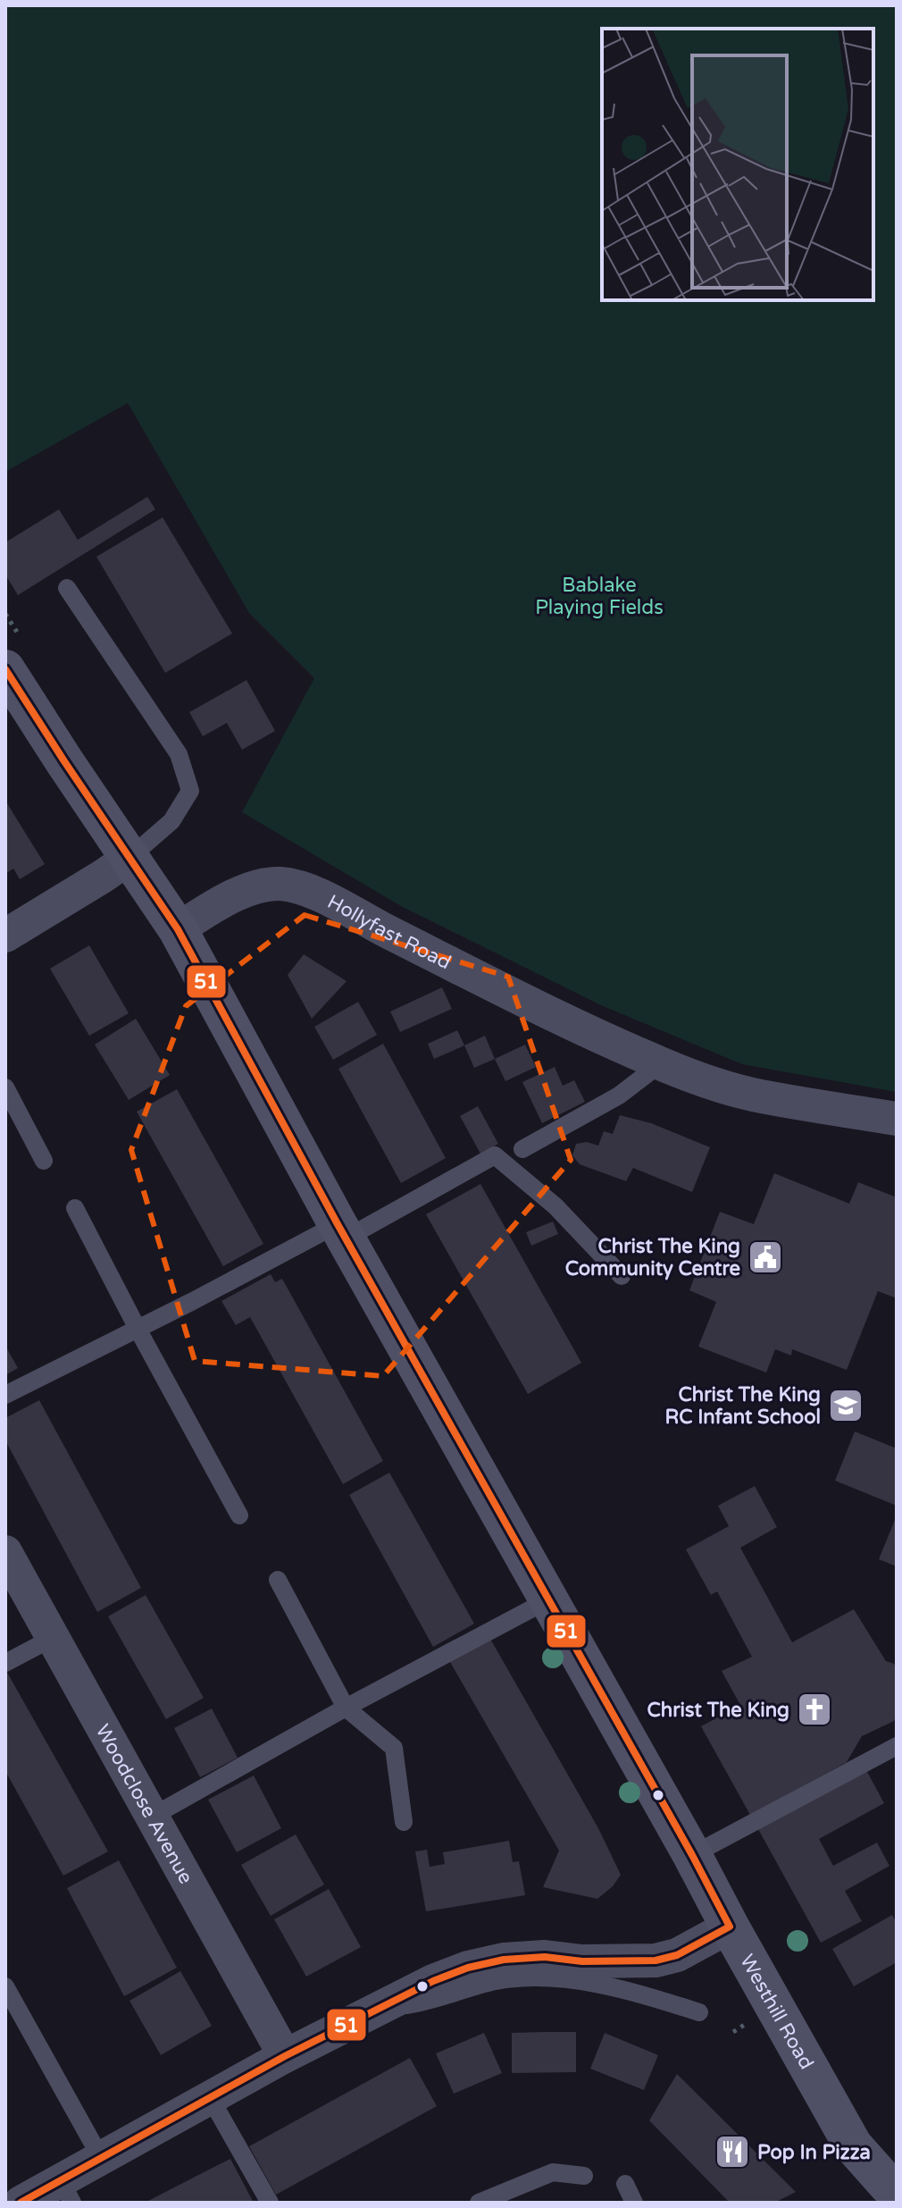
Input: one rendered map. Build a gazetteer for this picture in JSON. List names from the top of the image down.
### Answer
{
  "streets": {
    "street": ["Hollyfast Road", "Woodclose Avenue", "Westhill Road"]
  },
  "crossings": [
    ["Hollyfast Road", "Westhill Road"]
  ],
  "parks": ["Bablake Playing Fields"],
  "places": {
    "public building": ["Christ The King Community Centre"],
    "school or university": ["Christ The King RC Infant School"],
    "church": ["Christ The King"],
    "restaurant": ["Pop In Pizza"]
  },
  "lines": ["transit line 51"]
}
